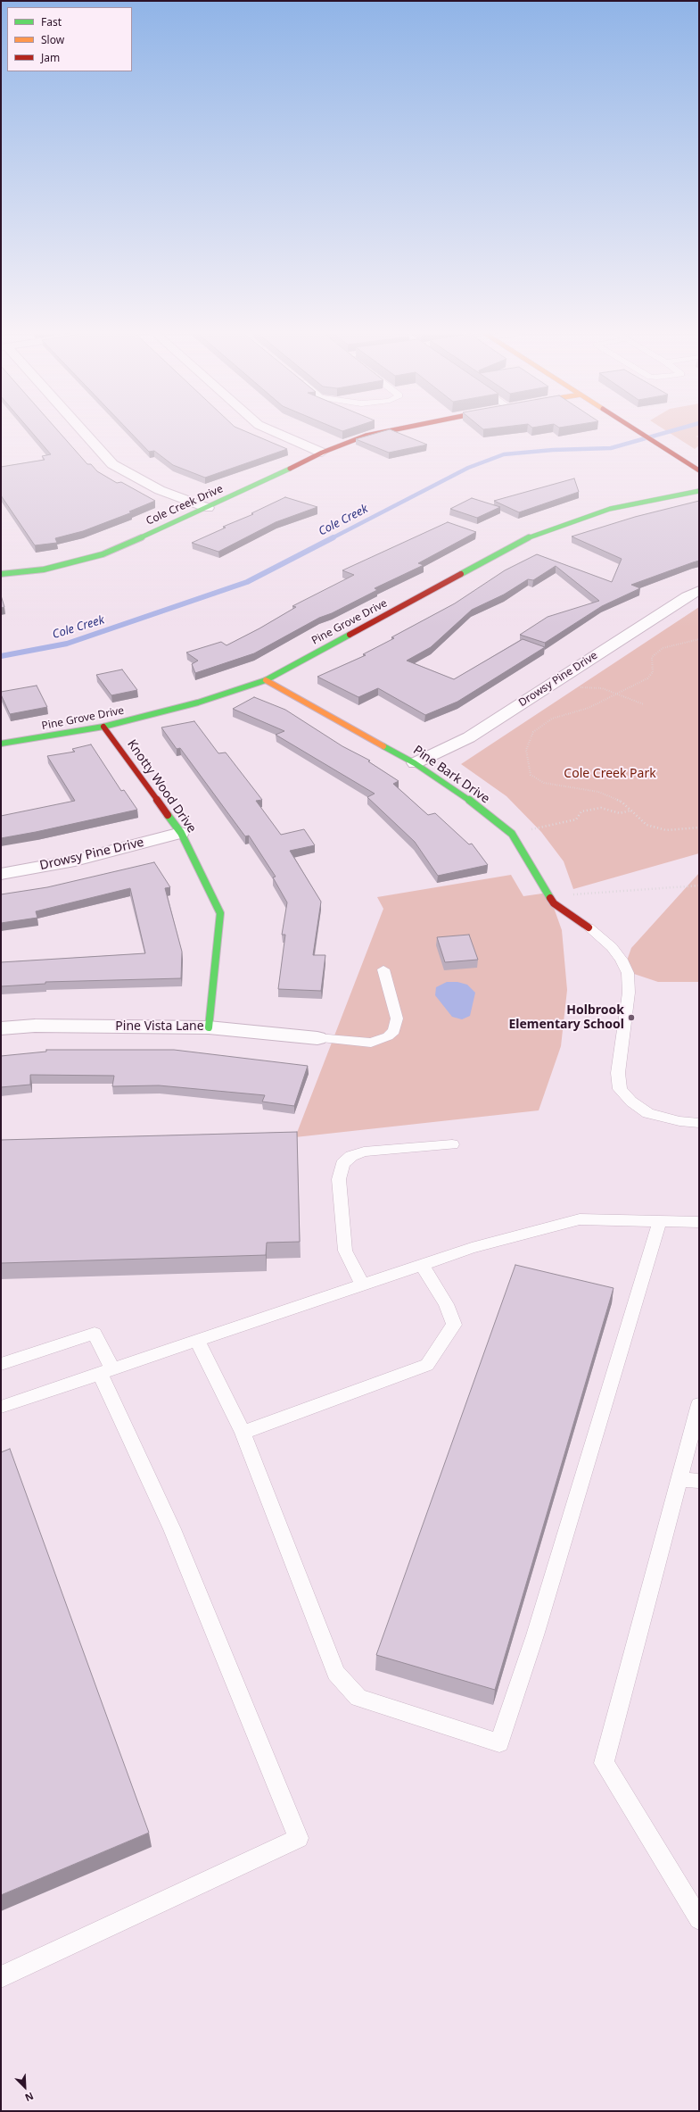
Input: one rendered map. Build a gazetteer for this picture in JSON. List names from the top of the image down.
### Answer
{
  "streets": {
    "street": [
      "Cole Creek Drive",
      "Pine Grove Drive",
      "Drowsy Pine Drive",
      "Pine Bark Drive",
      "Knotty Wood Drive",
      "Pine Vista Lane"
    ]
  },
  "crossings": [
    ["Pine Grove Drive", "Pine Bark Drive"],
    ["Pine Grove Drive", "Knotty Wood Drive"],
    ["Drowsy Pine Drive", "Pine Bark Drive"],
    ["Drowsy Pine Drive", "Knotty Wood Drive"],
    ["Knotty Wood Drive", "Pine Vista Lane"]
  ],
  "water": ["Cole Creek"],
  "parks": ["Cole Creek Park"],
  "places": ["Holbrook Elementary School"],
  "legend": ["Fast", "Slow", "Jam"],
  "north": "bottom right"
}
